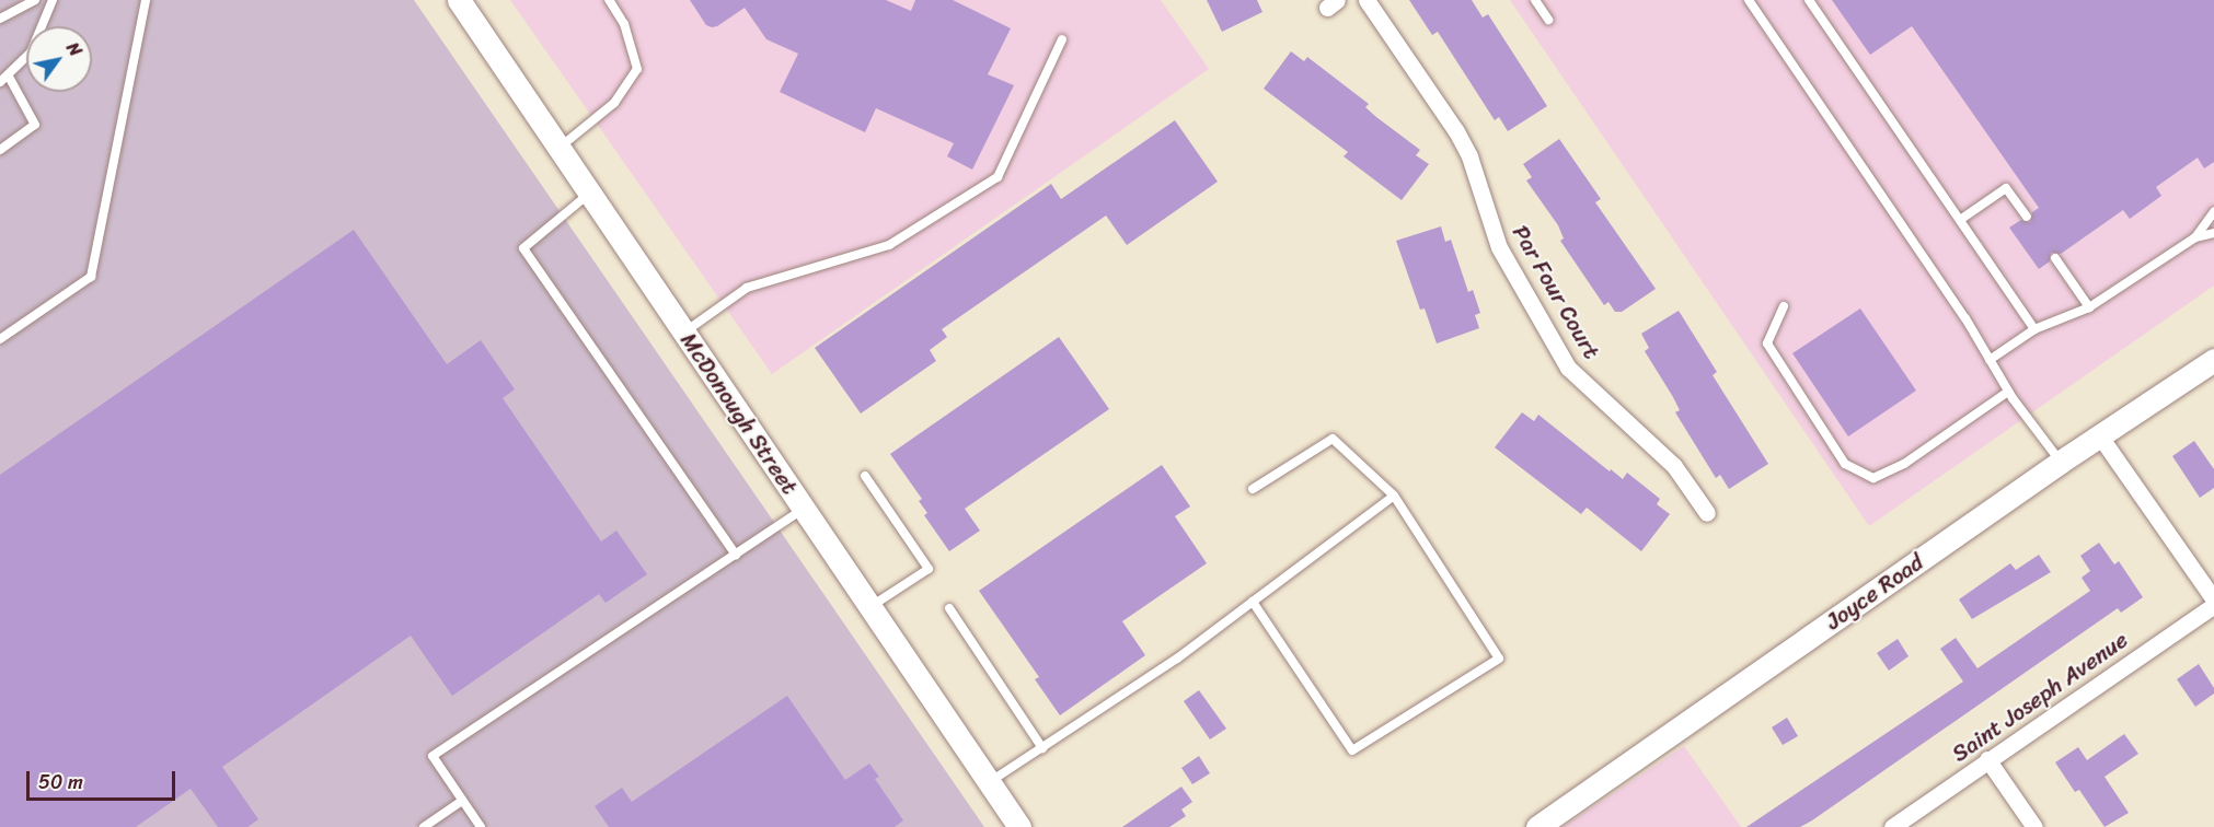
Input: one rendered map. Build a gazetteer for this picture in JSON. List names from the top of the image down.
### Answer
{
  "streets": {
    "street": [
      "Par Four Court",
      "McDonough Street",
      "Joyce Road",
      "Saint Joseph Avenue"
    ]
  },
  "scale_bar": "50 m",
  "north": "top right"
}
